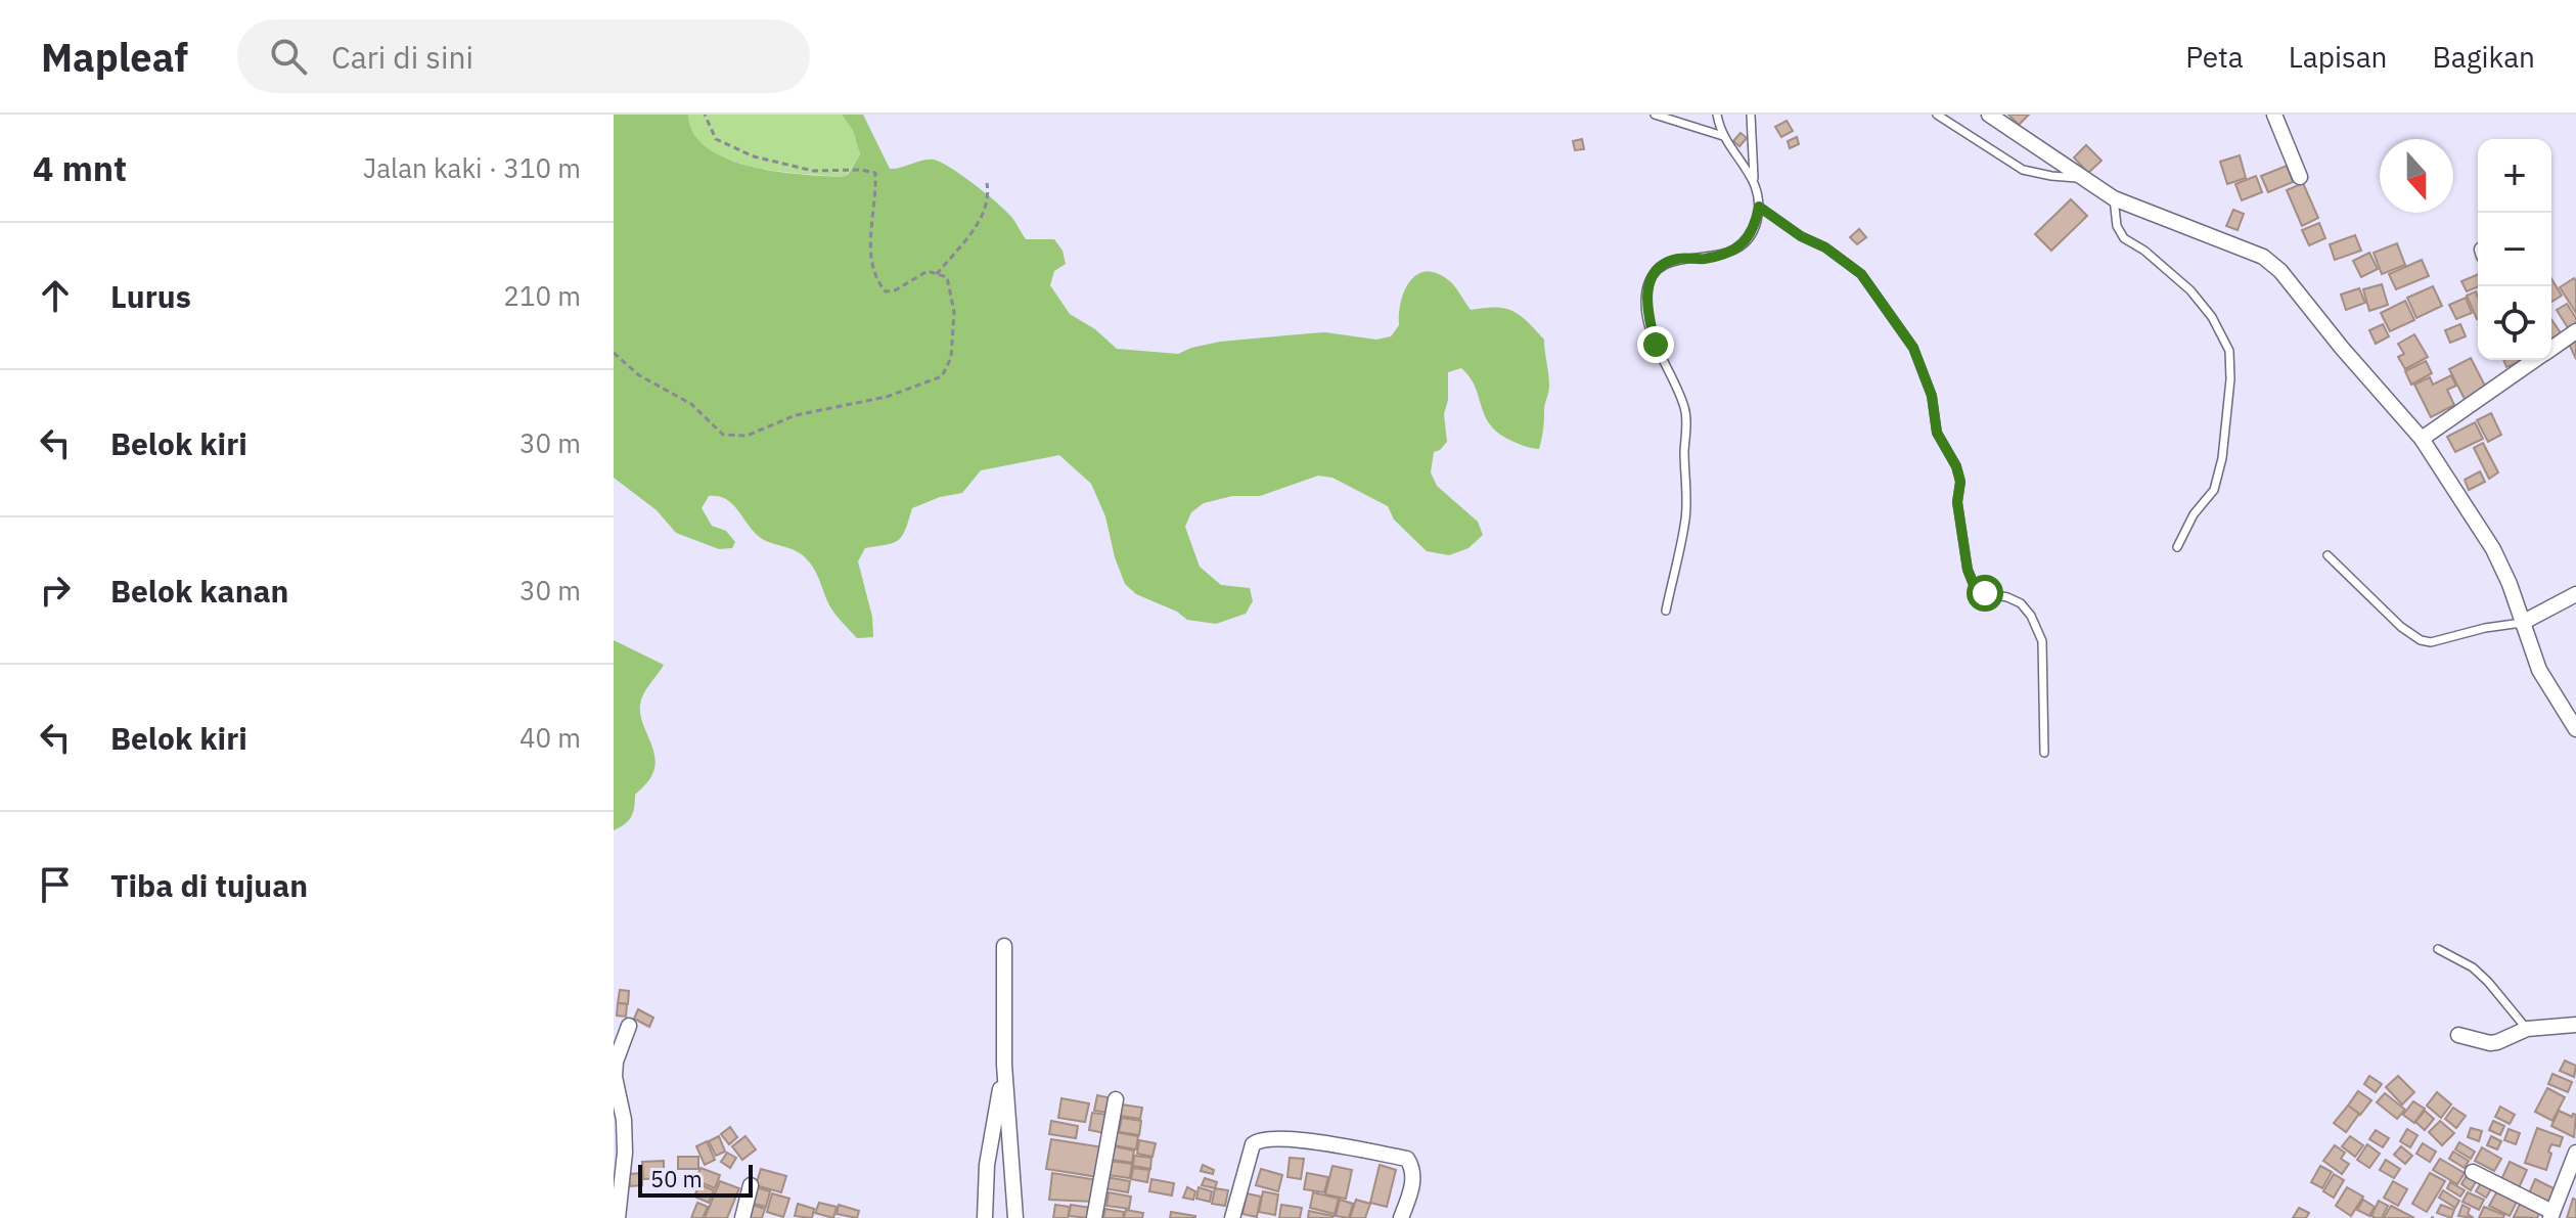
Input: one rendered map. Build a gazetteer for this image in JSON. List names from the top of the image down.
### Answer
{
  "scale_bar": "50 m",
  "north": "bottom",
  "page": {
    "header": "Mapleaf",
    "search": "Cari di sini",
    "nav": ["Peta", "Lapisan", "Bagikan"],
    "heading": ["4 mnt", "Jalan kaki · 310 m"],
    "map_buttons": ["+", "−"],
    "list": [
      ["Lurus", "210 m"],
      ["Belok kiri", "30 m"],
      ["Belok kanan", "30 m"],
      ["Belok kiri", "40 m"],
      "Tiba di tujuan"
    ],
    "scale": "50 m"
  }
}
